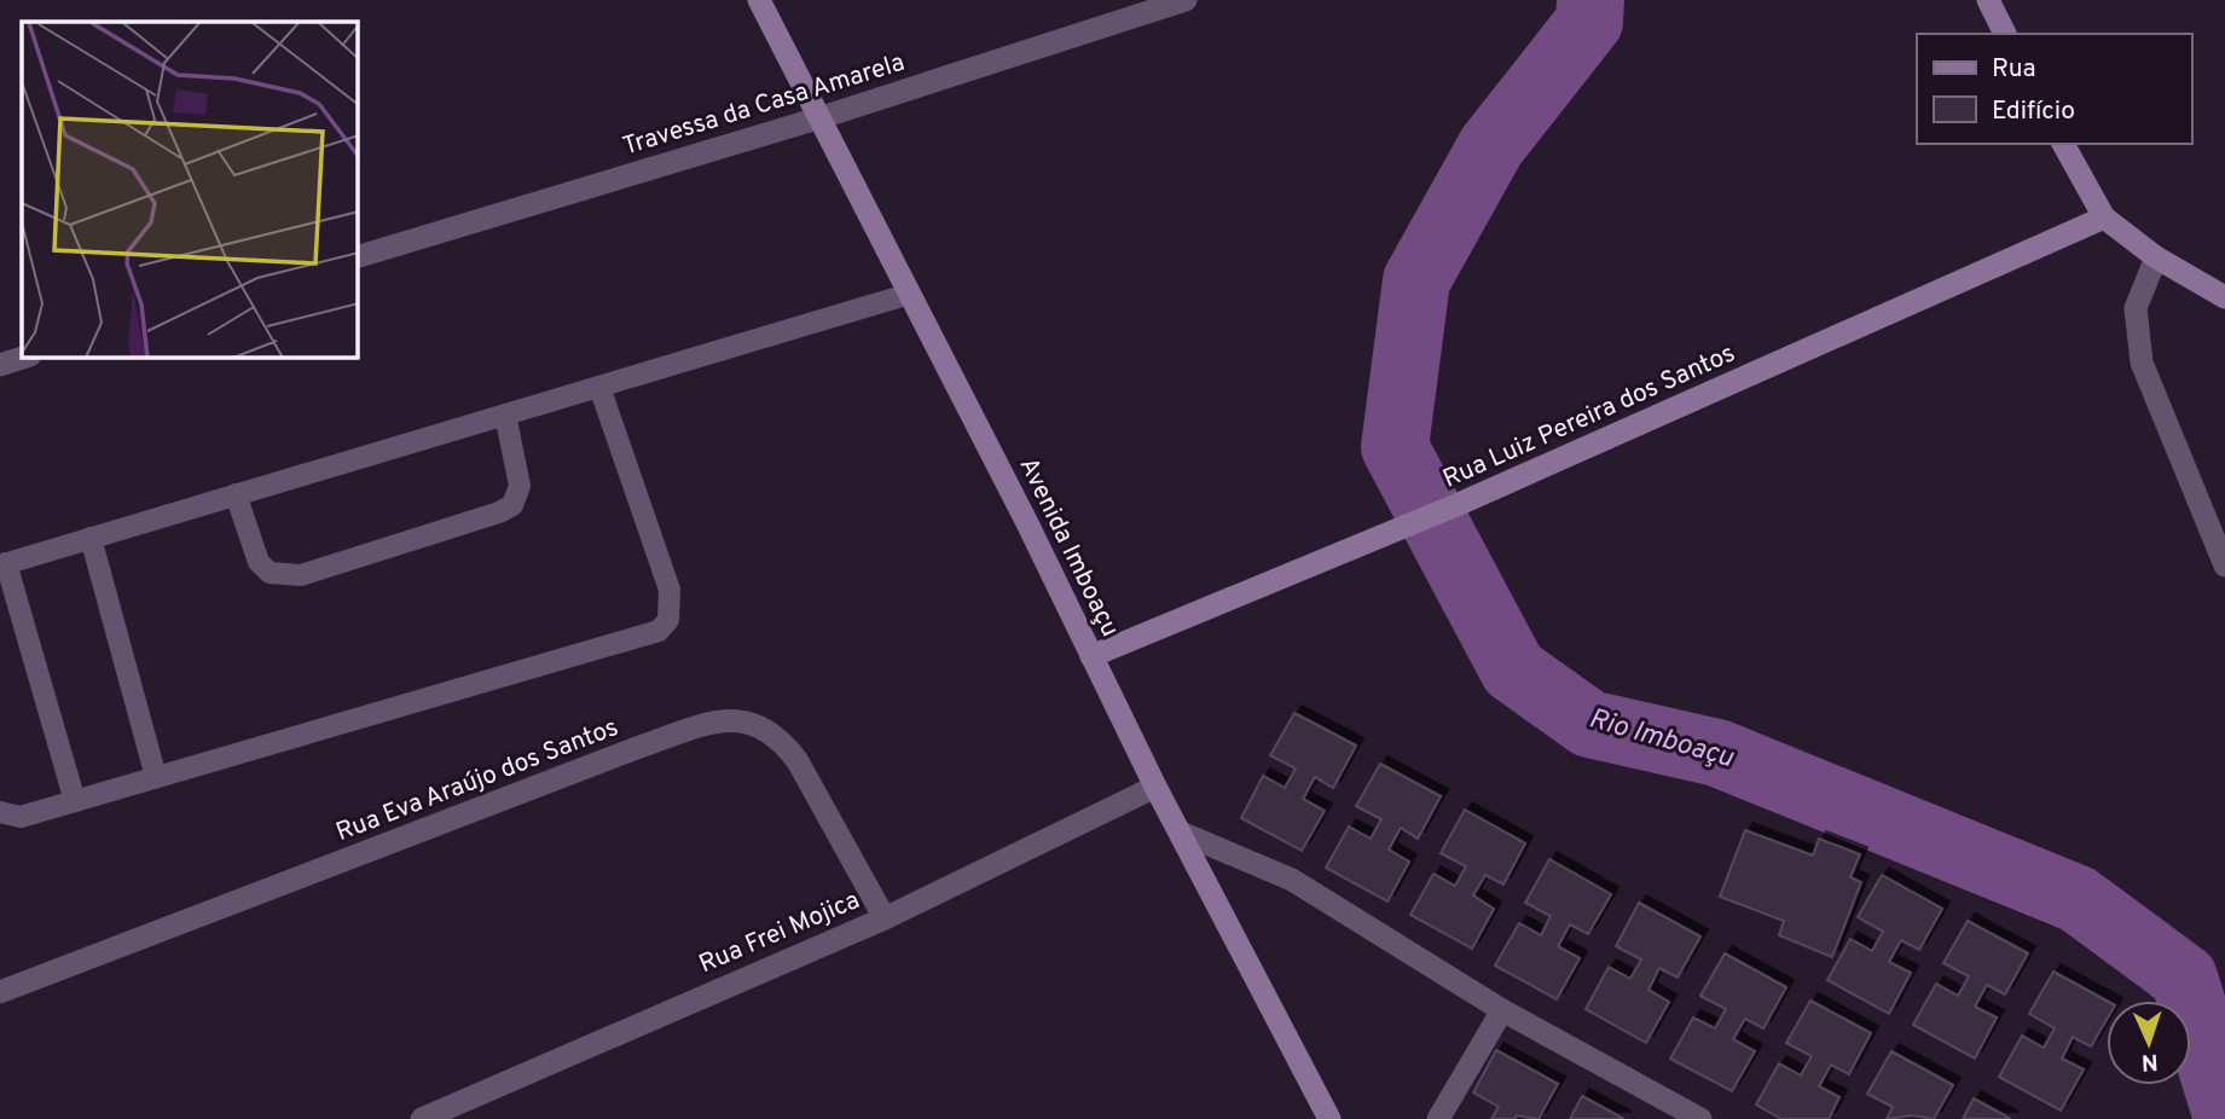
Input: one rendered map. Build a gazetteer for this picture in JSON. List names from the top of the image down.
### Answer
{
  "streets": {
    "main road": ["Rua Luiz Pereira dos Santos", "Avenida Imboaçu"],
    "street": ["Travessa da Casa Amarela", "Rua Eva Araújo dos Santos", "Rua Frei Mojica"]
  },
  "crossings": [
    ["Travessa da Casa Amarela", "Avenida Imboaçu"],
    ["Rua Luiz Pereira dos Santos", "Avenida Imboaçu"],
    ["Avenida Imboaçu", "Rua Frei Mojica"],
    ["Rua Eva Araújo dos Santos", "Rua Frei Mojica"]
  ],
  "water": ["Rio Imboaçu"],
  "legend": ["Rua", "Edifício"],
  "north": "bottom"
}
